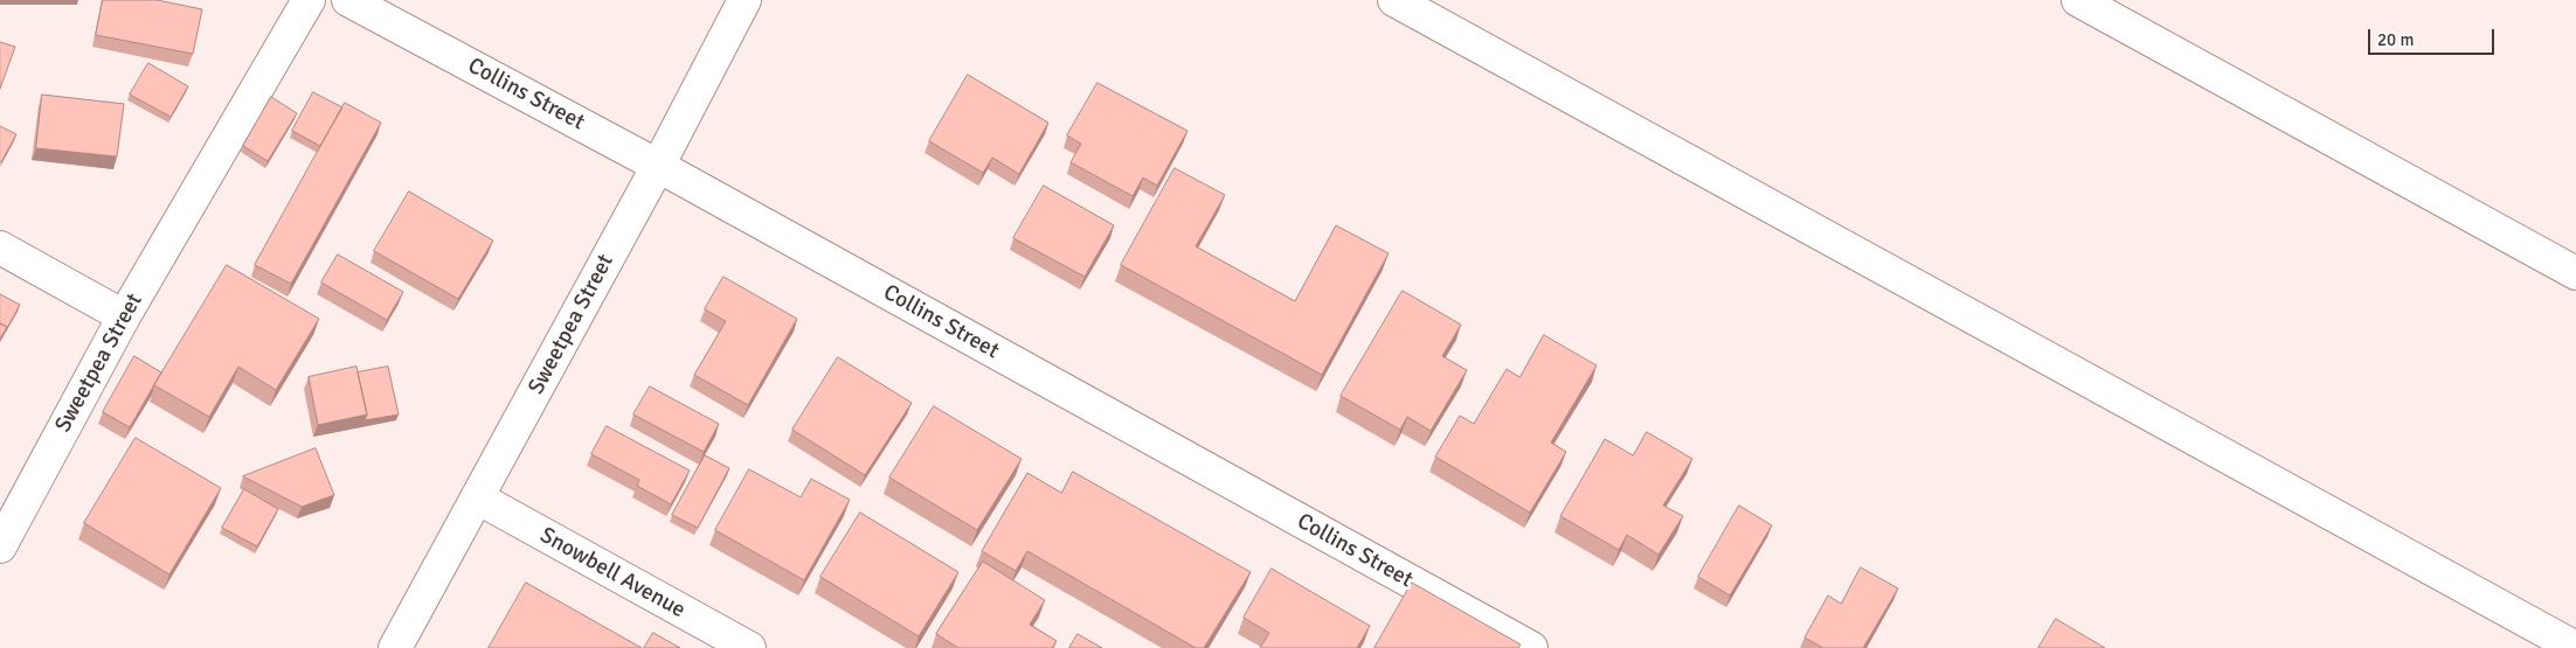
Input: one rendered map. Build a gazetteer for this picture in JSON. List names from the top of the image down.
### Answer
{
  "streets": {
    "street": ["Collins Street", "Sweetpea Street", "Snowbell Avenue"]
  },
  "crossings": [
    ["Collins Street", "Sweetpea Street"],
    ["Sweetpea Street", "Snowbell Avenue"]
  ],
  "scale_bar": "20 m"
}
